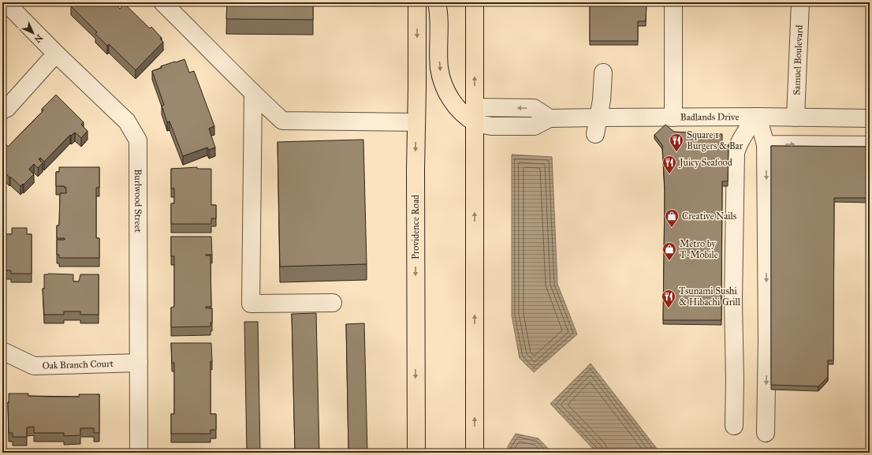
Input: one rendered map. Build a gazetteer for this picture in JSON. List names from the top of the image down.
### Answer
{
  "streets": {
    "main road": ["Providence Road"],
    "street": [
      "Samuel Boulevard",
      "Badlands Drive",
      "Burlwood Street",
      "Oak Branch Court"
    ]
  },
  "crossings": [
    ["Samuel Boulevard", "Badlands Drive"],
    ["Burlwood Street", "Oak Branch Court"]
  ],
  "places": {
    "restaurant": ["Square 1 Burgers & Bar", "Juicy Seafood", "Tsunami Sushi & Hibachi Grill"],
    "shop": ["Creative Nails", "Metro by T-Mobile"]
  },
  "north": "bottom right"
}
